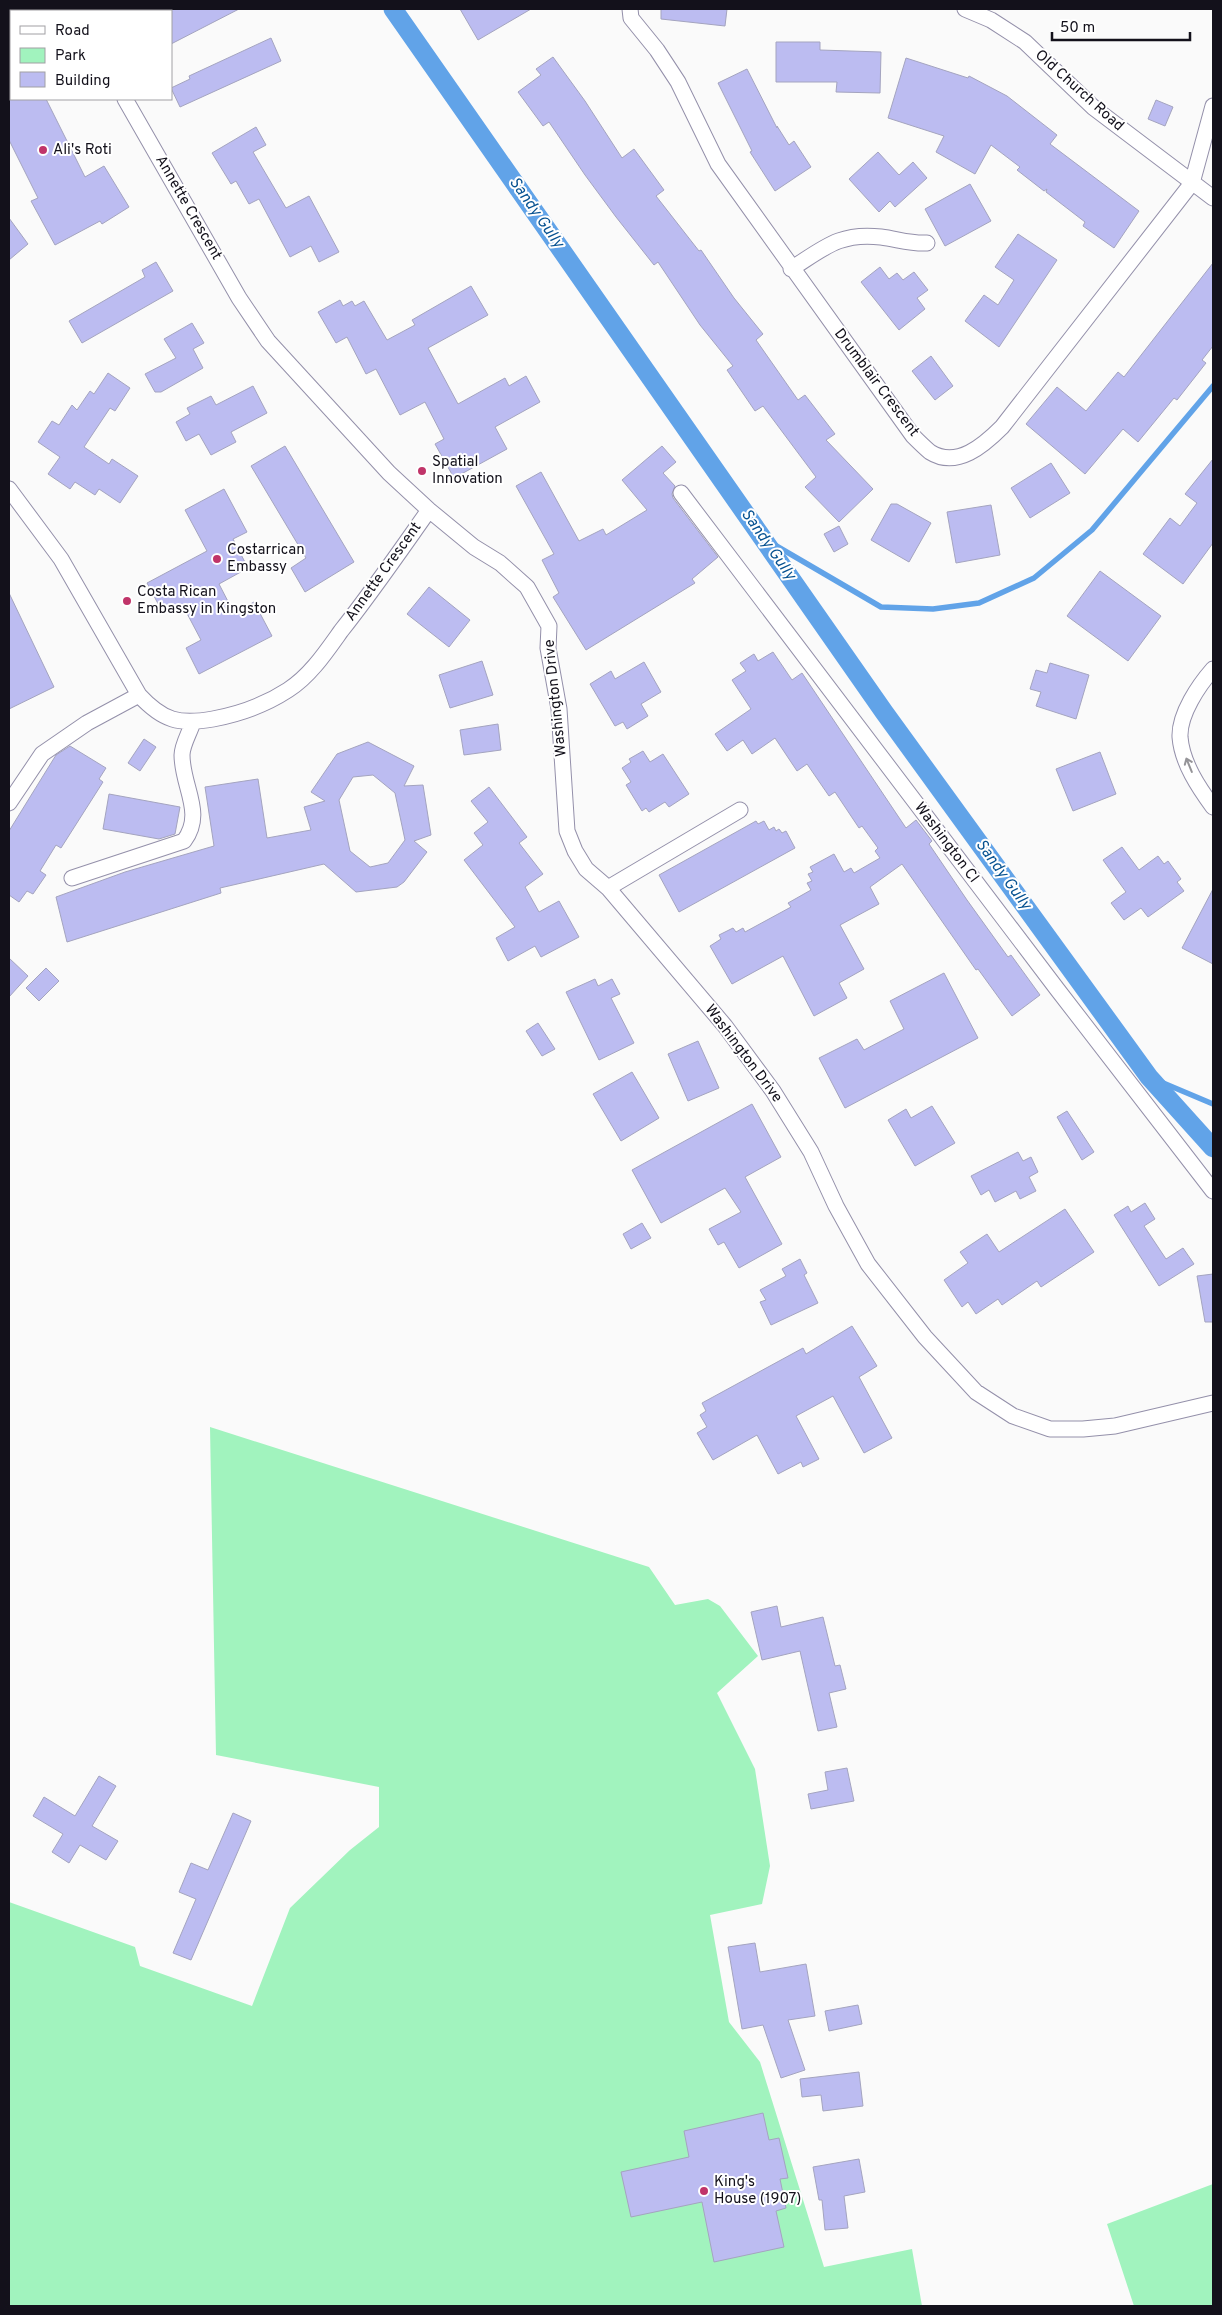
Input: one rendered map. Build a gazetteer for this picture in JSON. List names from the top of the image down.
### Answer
{
  "streets": {
    "street": [
      "Old Church Road",
      "Annette Crescent",
      "Drumblair Crescent",
      "Washington Drive",
      "Washington Cl"
    ]
  },
  "crossings": [
    ["Old Church Road", "Drumblair Crescent"],
    ["Annette Crescent", "Washington Drive"]
  ],
  "water": ["Sandy Gully"],
  "places": [
    "Ali's Roti",
    "Spatial Innovation",
    "Costarrican Embassy",
    "Costa Rican Embassy in Kingston",
    "King's House (1907)"
  ],
  "legend": ["Road", "Park", "Building"],
  "scale_bar": "50 m"
}
